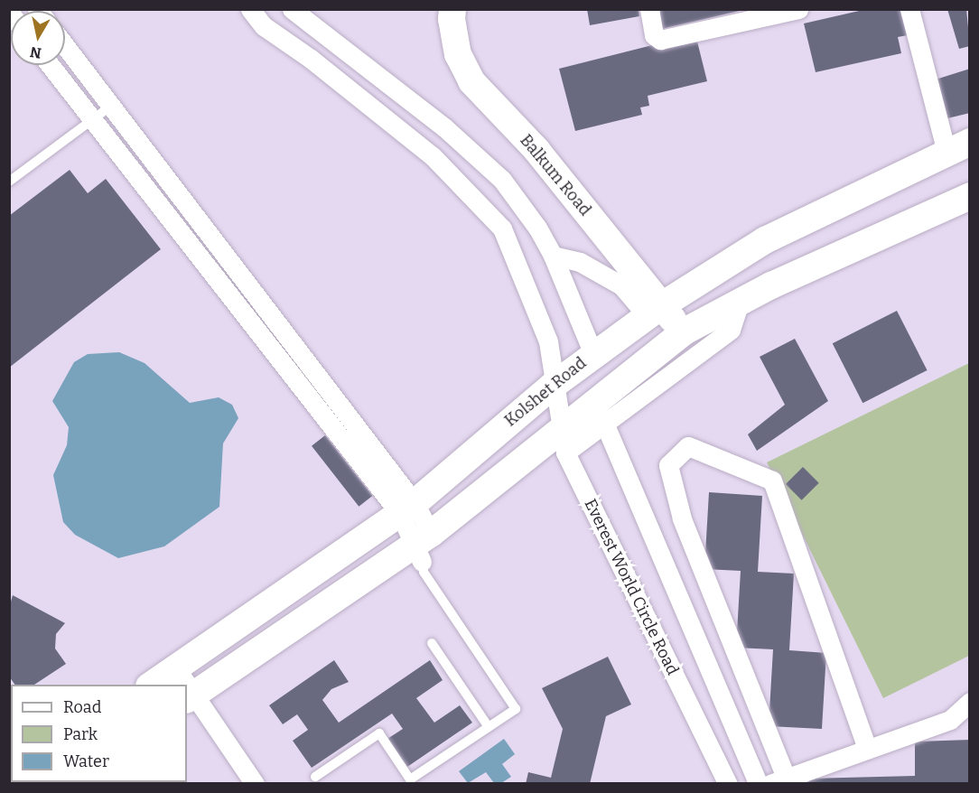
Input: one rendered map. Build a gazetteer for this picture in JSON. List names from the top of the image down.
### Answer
{
  "streets": {
    "street": ["Balkum Road", "Kolshet Road", "Everest World Circle Road"]
  },
  "crossings": [
    ["Balkum Road", "Kolshet Road"],
    ["Kolshet Road", "Everest World Circle Road"]
  ],
  "legend": ["Road", "Park", "Water"],
  "north": "bottom"
}
